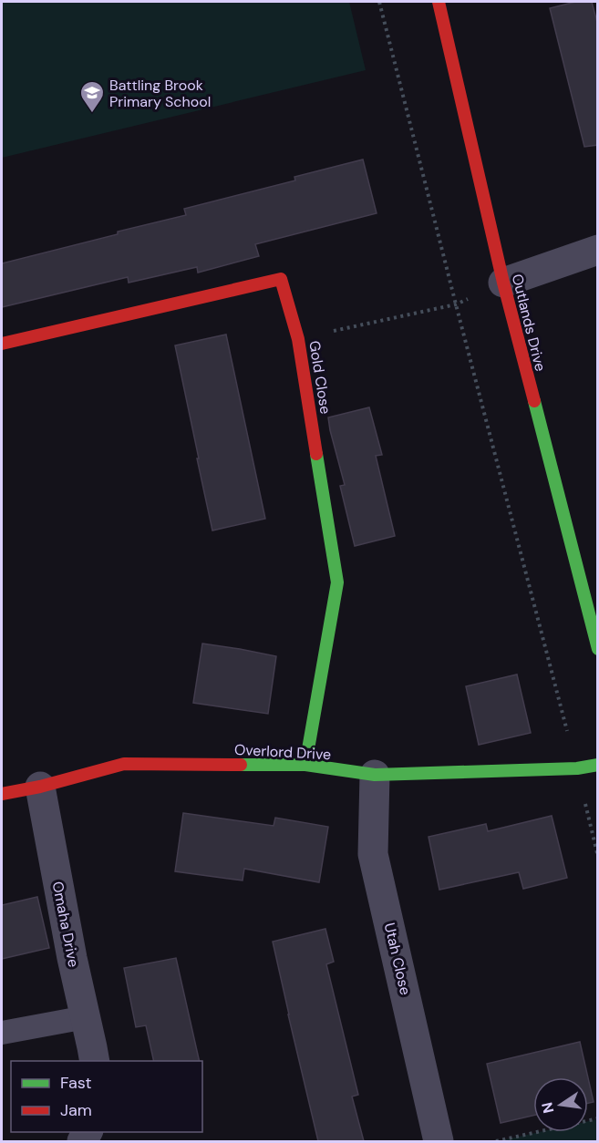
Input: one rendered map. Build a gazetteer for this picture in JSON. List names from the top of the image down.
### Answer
{
  "streets": {
    "street": [
      "Outlands Drive",
      "Gold Close",
      "Overlord Drive",
      "Omaha Drive",
      "Utah Close"
    ]
  },
  "crossings": [
    ["Gold Close", "Overlord Drive"],
    ["Overlord Drive", "Omaha Drive"],
    ["Overlord Drive", "Utah Close"]
  ],
  "places": {
    "school or university": ["Battling Brook Primary School"]
  },
  "legend": ["Fast", "Jam"],
  "north": "left"
}
